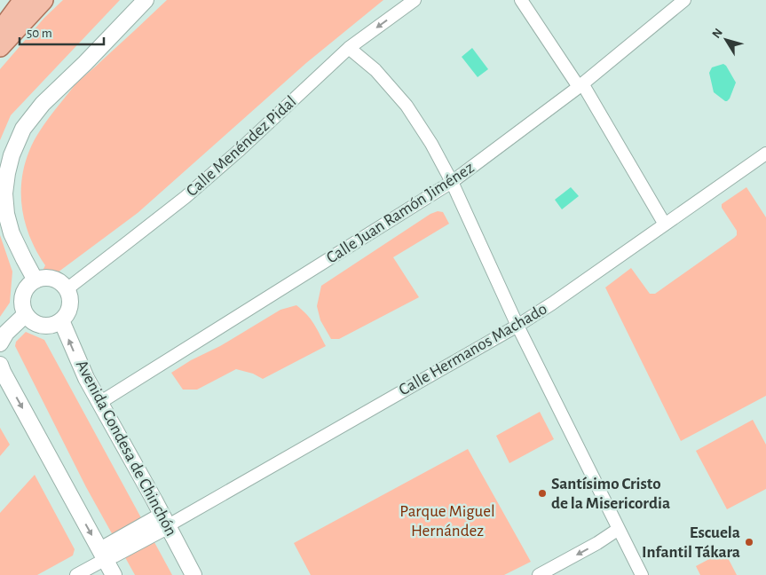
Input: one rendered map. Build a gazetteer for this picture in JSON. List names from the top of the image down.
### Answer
{
  "streets": {
    "street": [
      "Calle Menéndez Pidal",
      "Calle Juan Ramón Jiménez",
      "Calle Hermanos Machado",
      "Avenida Condesa de Chinchón"
    ]
  },
  "crossings": [
    ["Calle Menéndez Pidal", "Avenida Condesa de Chinchón"],
    ["Calle Juan Ramón Jiménez", "Avenida Condesa de Chinchón"],
    ["Calle Hermanos Machado", "Avenida Condesa de Chinchón"]
  ],
  "parks": ["Parque Miguel Hernández"],
  "places": ["Santísimo Cristo de la Misericordia", "Escuela Infantil Tákara"],
  "scale_bar": "50 m",
  "north": "top left"
}
